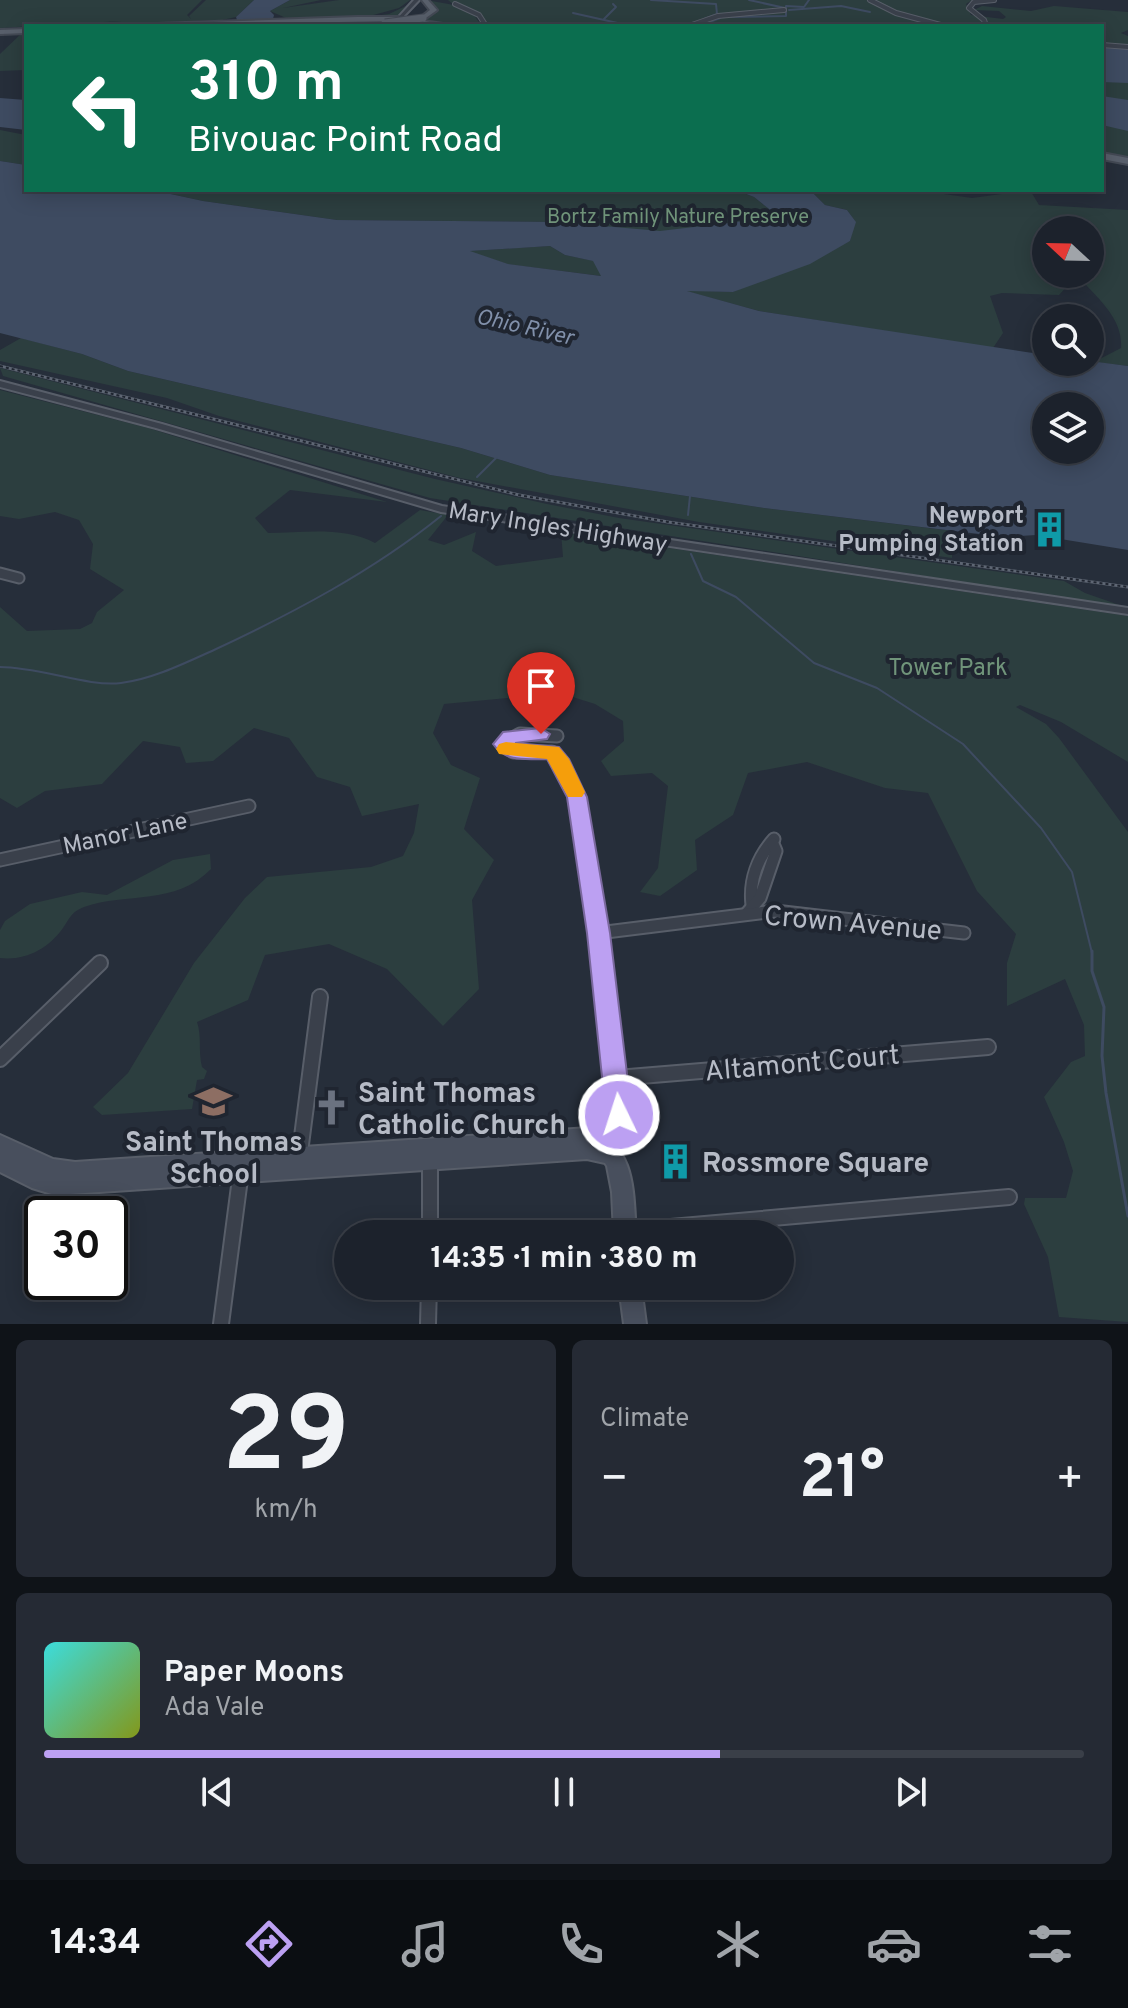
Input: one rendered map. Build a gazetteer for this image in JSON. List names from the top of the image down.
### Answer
{
  "streets": {
    "street": [
      "Mary Ingles Highway",
      "Manor Lane",
      "Crown Avenue",
      "Altamont Court"
    ]
  },
  "water": ["Ohio River"],
  "parks": ["Bortz Family Nature Preserve", "Tower Park"],
  "places": {
    "building": ["Newport Pumping Station", "Rossmore Square"],
    "school or university": ["Saint Thomas School"],
    "church": ["Saint Thomas Catholic Church"]
  },
  "north": "left",
  "page": {
    "turn": ["310 m", "Bivouac Point Road"],
    "limit": "30",
    "trip": "14:35 · 1 min · 380 m",
    "tile": [
      ["29", "km/h"],
      "Climate"
    ],
    "heat": ["−", "21°", "+"],
    "song": ["Paper Moons", "Ada Vale"],
    "tabs": "14:34"
  }
}
